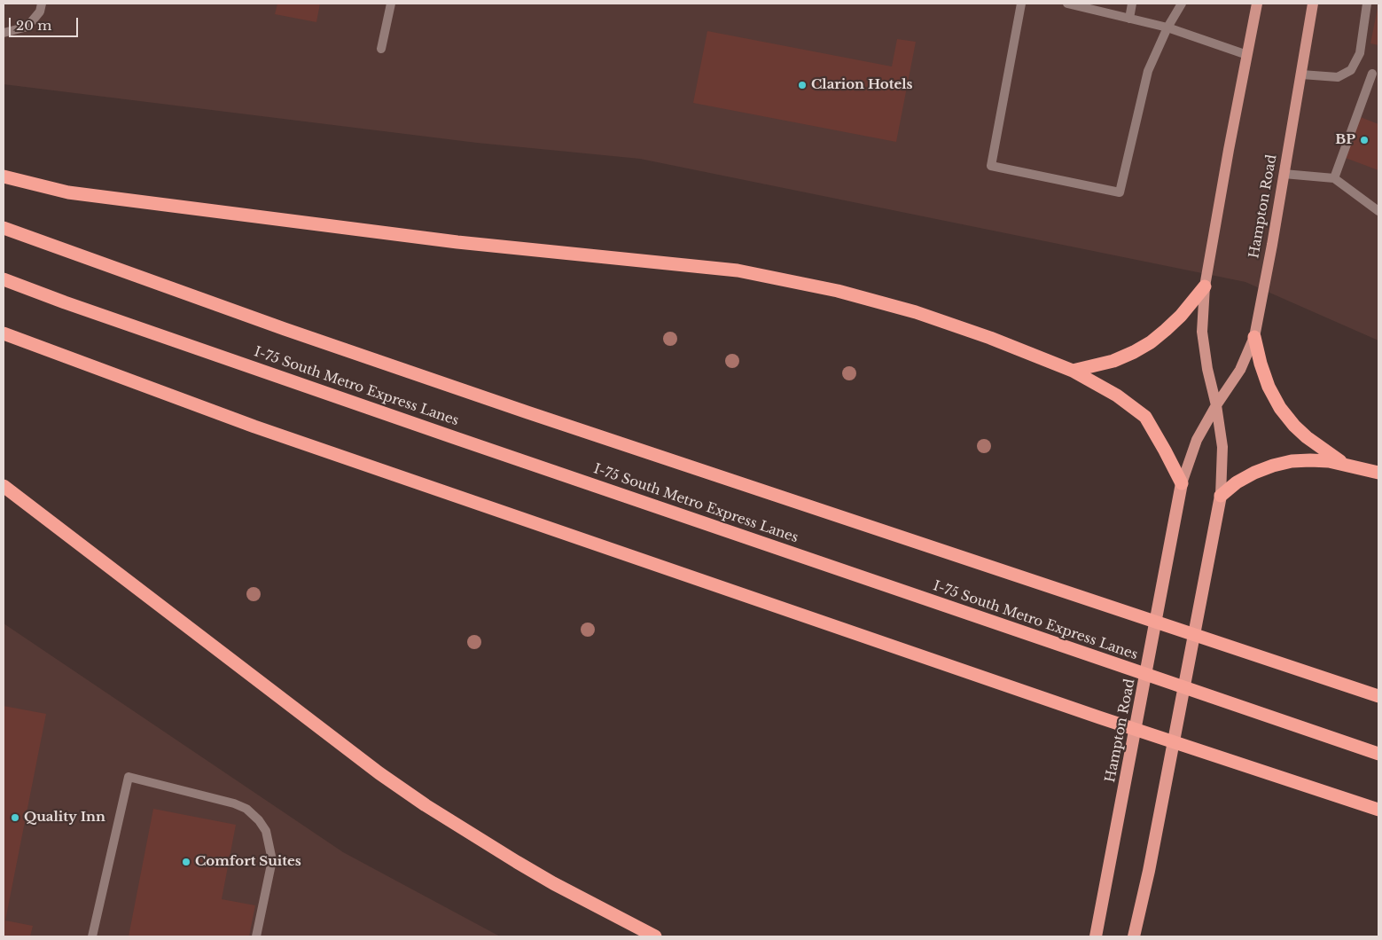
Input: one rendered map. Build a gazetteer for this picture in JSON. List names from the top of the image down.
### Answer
{
  "streets": {
    "highway": ["Hampton Road", "I-75 South Metro Express Lanes"]
  },
  "places": [
    "Clarion Hotels",
    "BP",
    "Quality Inn",
    "Comfort Suites"
  ],
  "scale_bar": "20 m"
}
